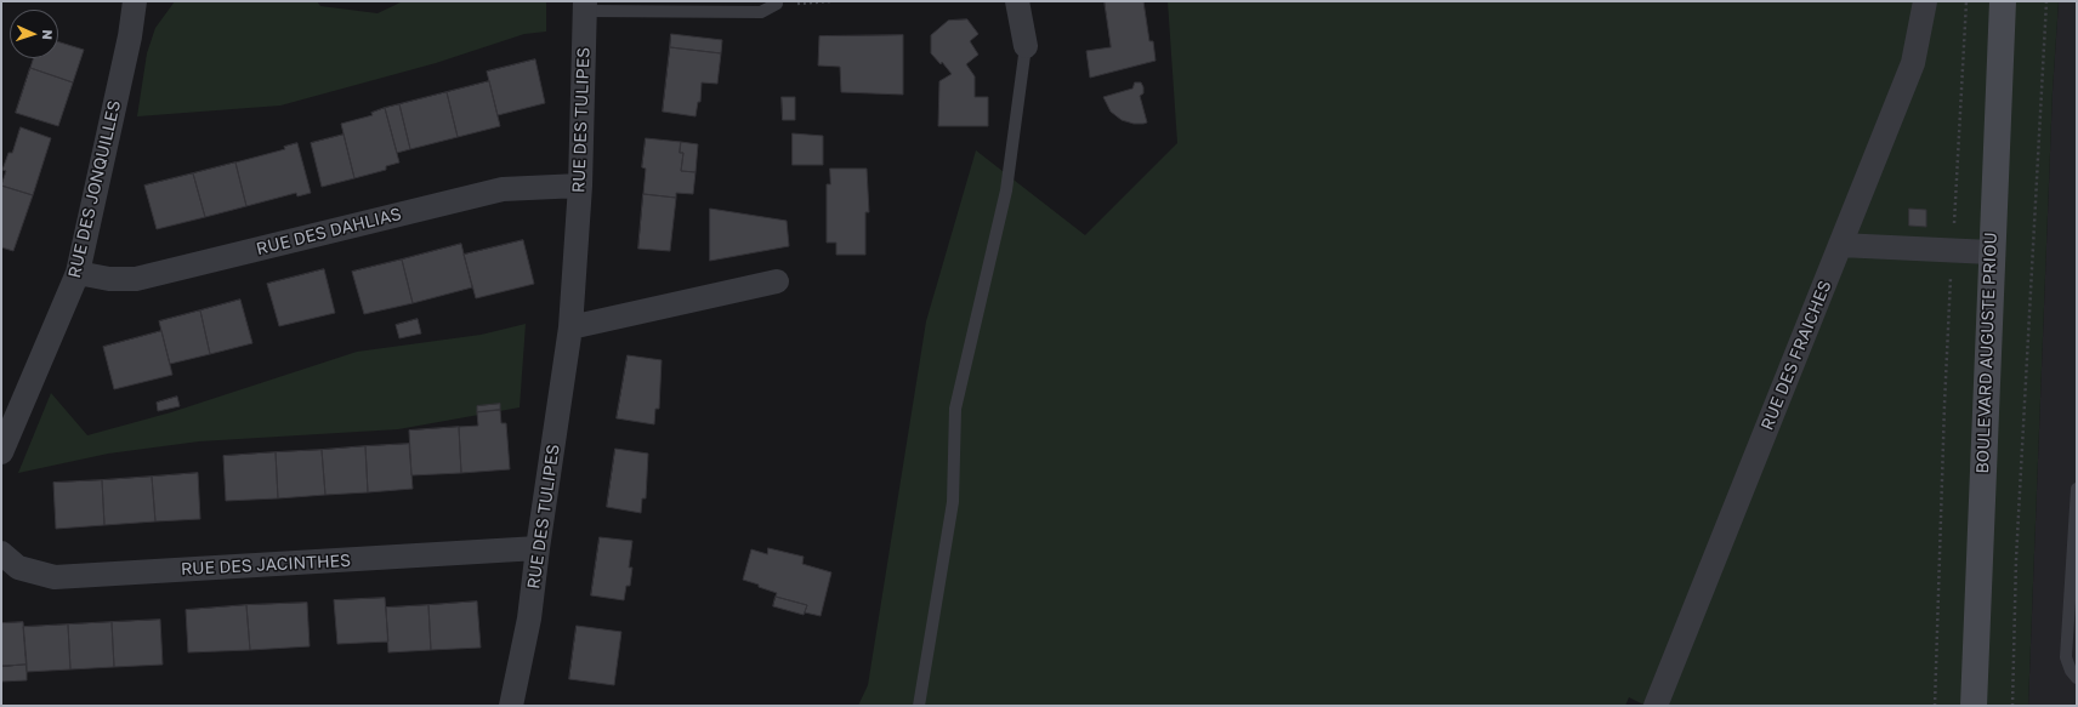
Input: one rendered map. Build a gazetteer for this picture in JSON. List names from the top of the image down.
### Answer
{
  "streets": {
    "main road": ["BOULEVARD AUGUSTE PRIOU"],
    "street": [
      "RUE DES TULIPES",
      "RUE DES JONQUILLES",
      "RUE DES DAHLIAS",
      "RUE DES FRAICHES",
      "RUE DES JACINTHES"
    ]
  },
  "crossings": [
    ["RUE DES TULIPES", "RUE DES DAHLIAS"],
    ["RUE DES TULIPES", "RUE DES JACINTHES"],
    ["RUE DES JONQUILLES", "RUE DES DAHLIAS"]
  ],
  "north": "right"
}
